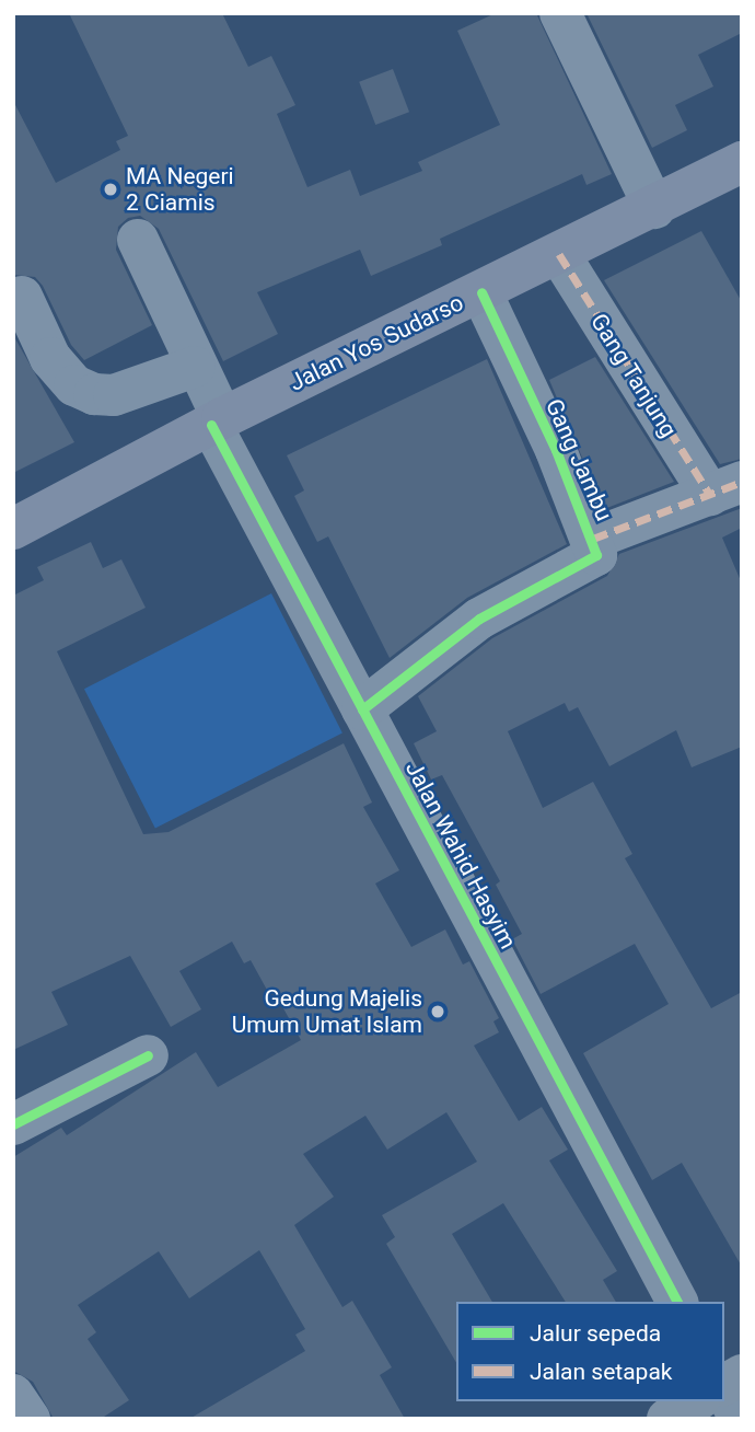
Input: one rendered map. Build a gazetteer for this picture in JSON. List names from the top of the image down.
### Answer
{
  "streets": {
    "main road": ["Jalan Yos Sudarso"],
    "street": ["Gang Tanjung", "Gang Jambu", "Jalan Wahid Hasyim"]
  },
  "crossings": [
    ["Jalan Yos Sudarso", "Gang Tanjung"],
    ["Jalan Yos Sudarso", "Gang Jambu"],
    ["Jalan Yos Sudarso", "Jalan Wahid Hasyim"],
    ["Gang Jambu", "Jalan Wahid Hasyim"]
  ],
  "places": ["MA Negeri 2 Ciamis", "Gedung Majelis Umum Umat Islam"],
  "legend": ["Jalur sepeda", "Jalan setapak"]
}
